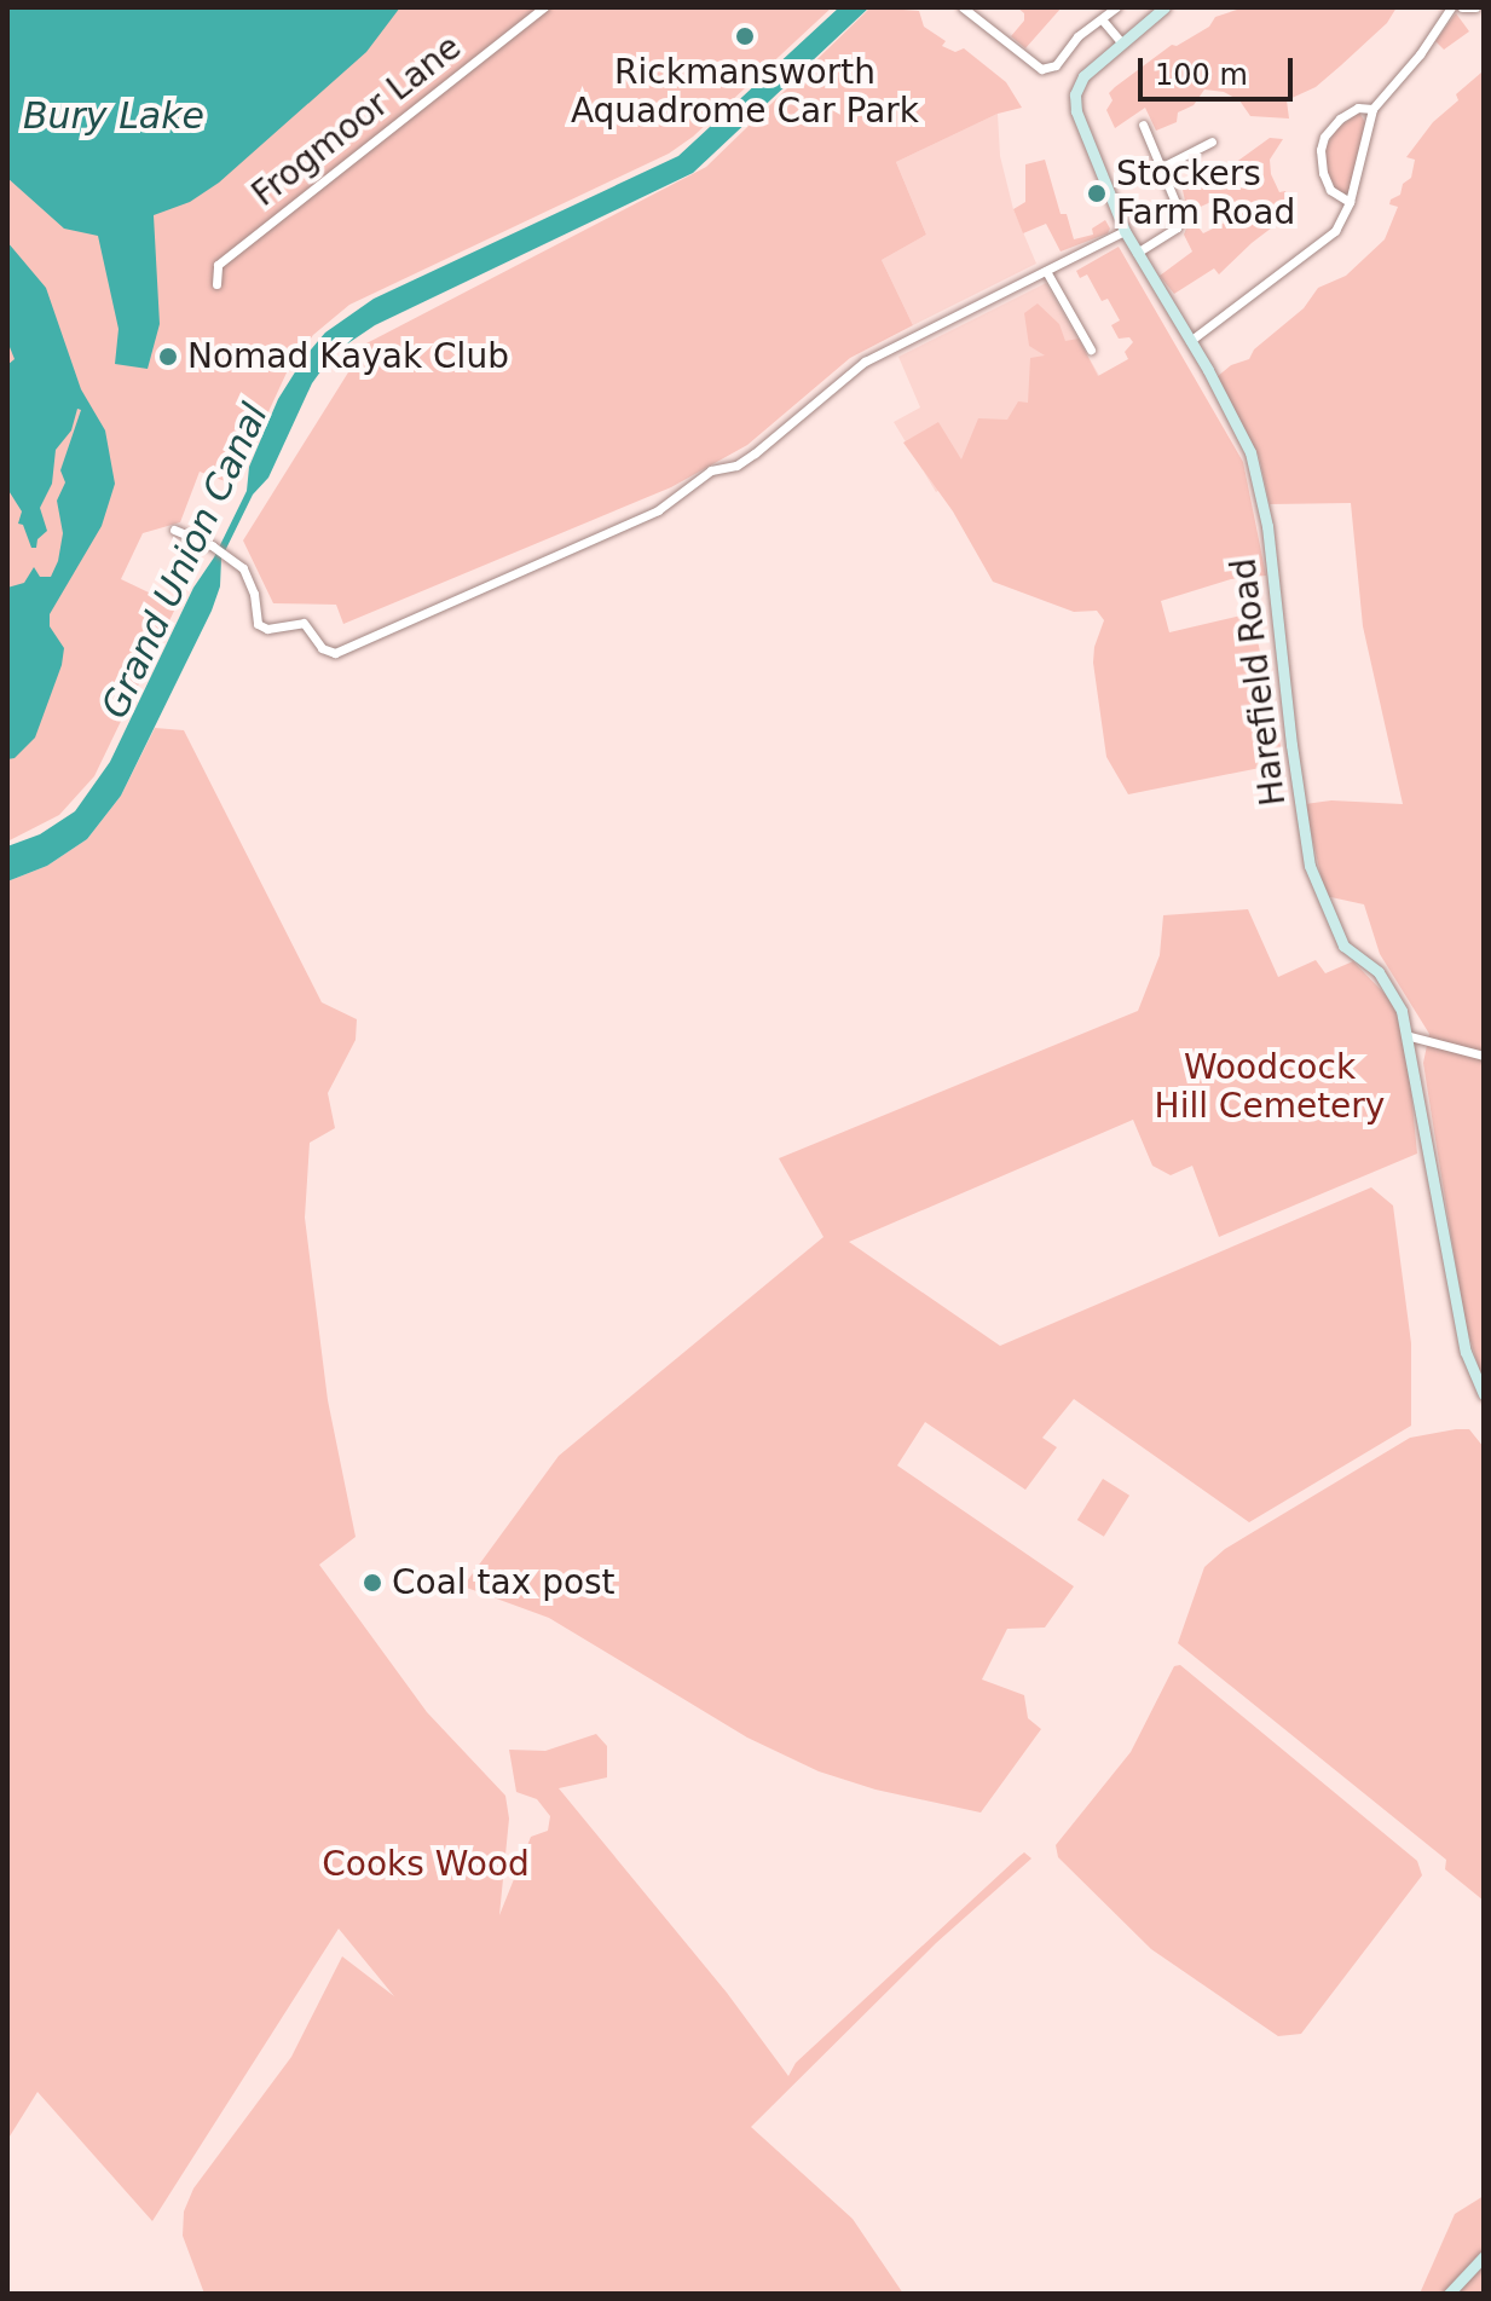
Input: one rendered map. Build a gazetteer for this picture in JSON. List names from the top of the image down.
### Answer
{
  "streets": {
    "street": ["Frogmoor Lane", "Harefield Road"]
  },
  "water": ["Bury Lake", "Grand Union Canal"],
  "parks": ["Woodcock Hill Cemetery", "Cooks Wood"],
  "places": [
    "Rickmansworth Aquadrome Car Park",
    "Stockers Farm Road",
    "Nomad Kayak Club",
    "Coal tax post"
  ],
  "scale_bar": "100 m"
}
